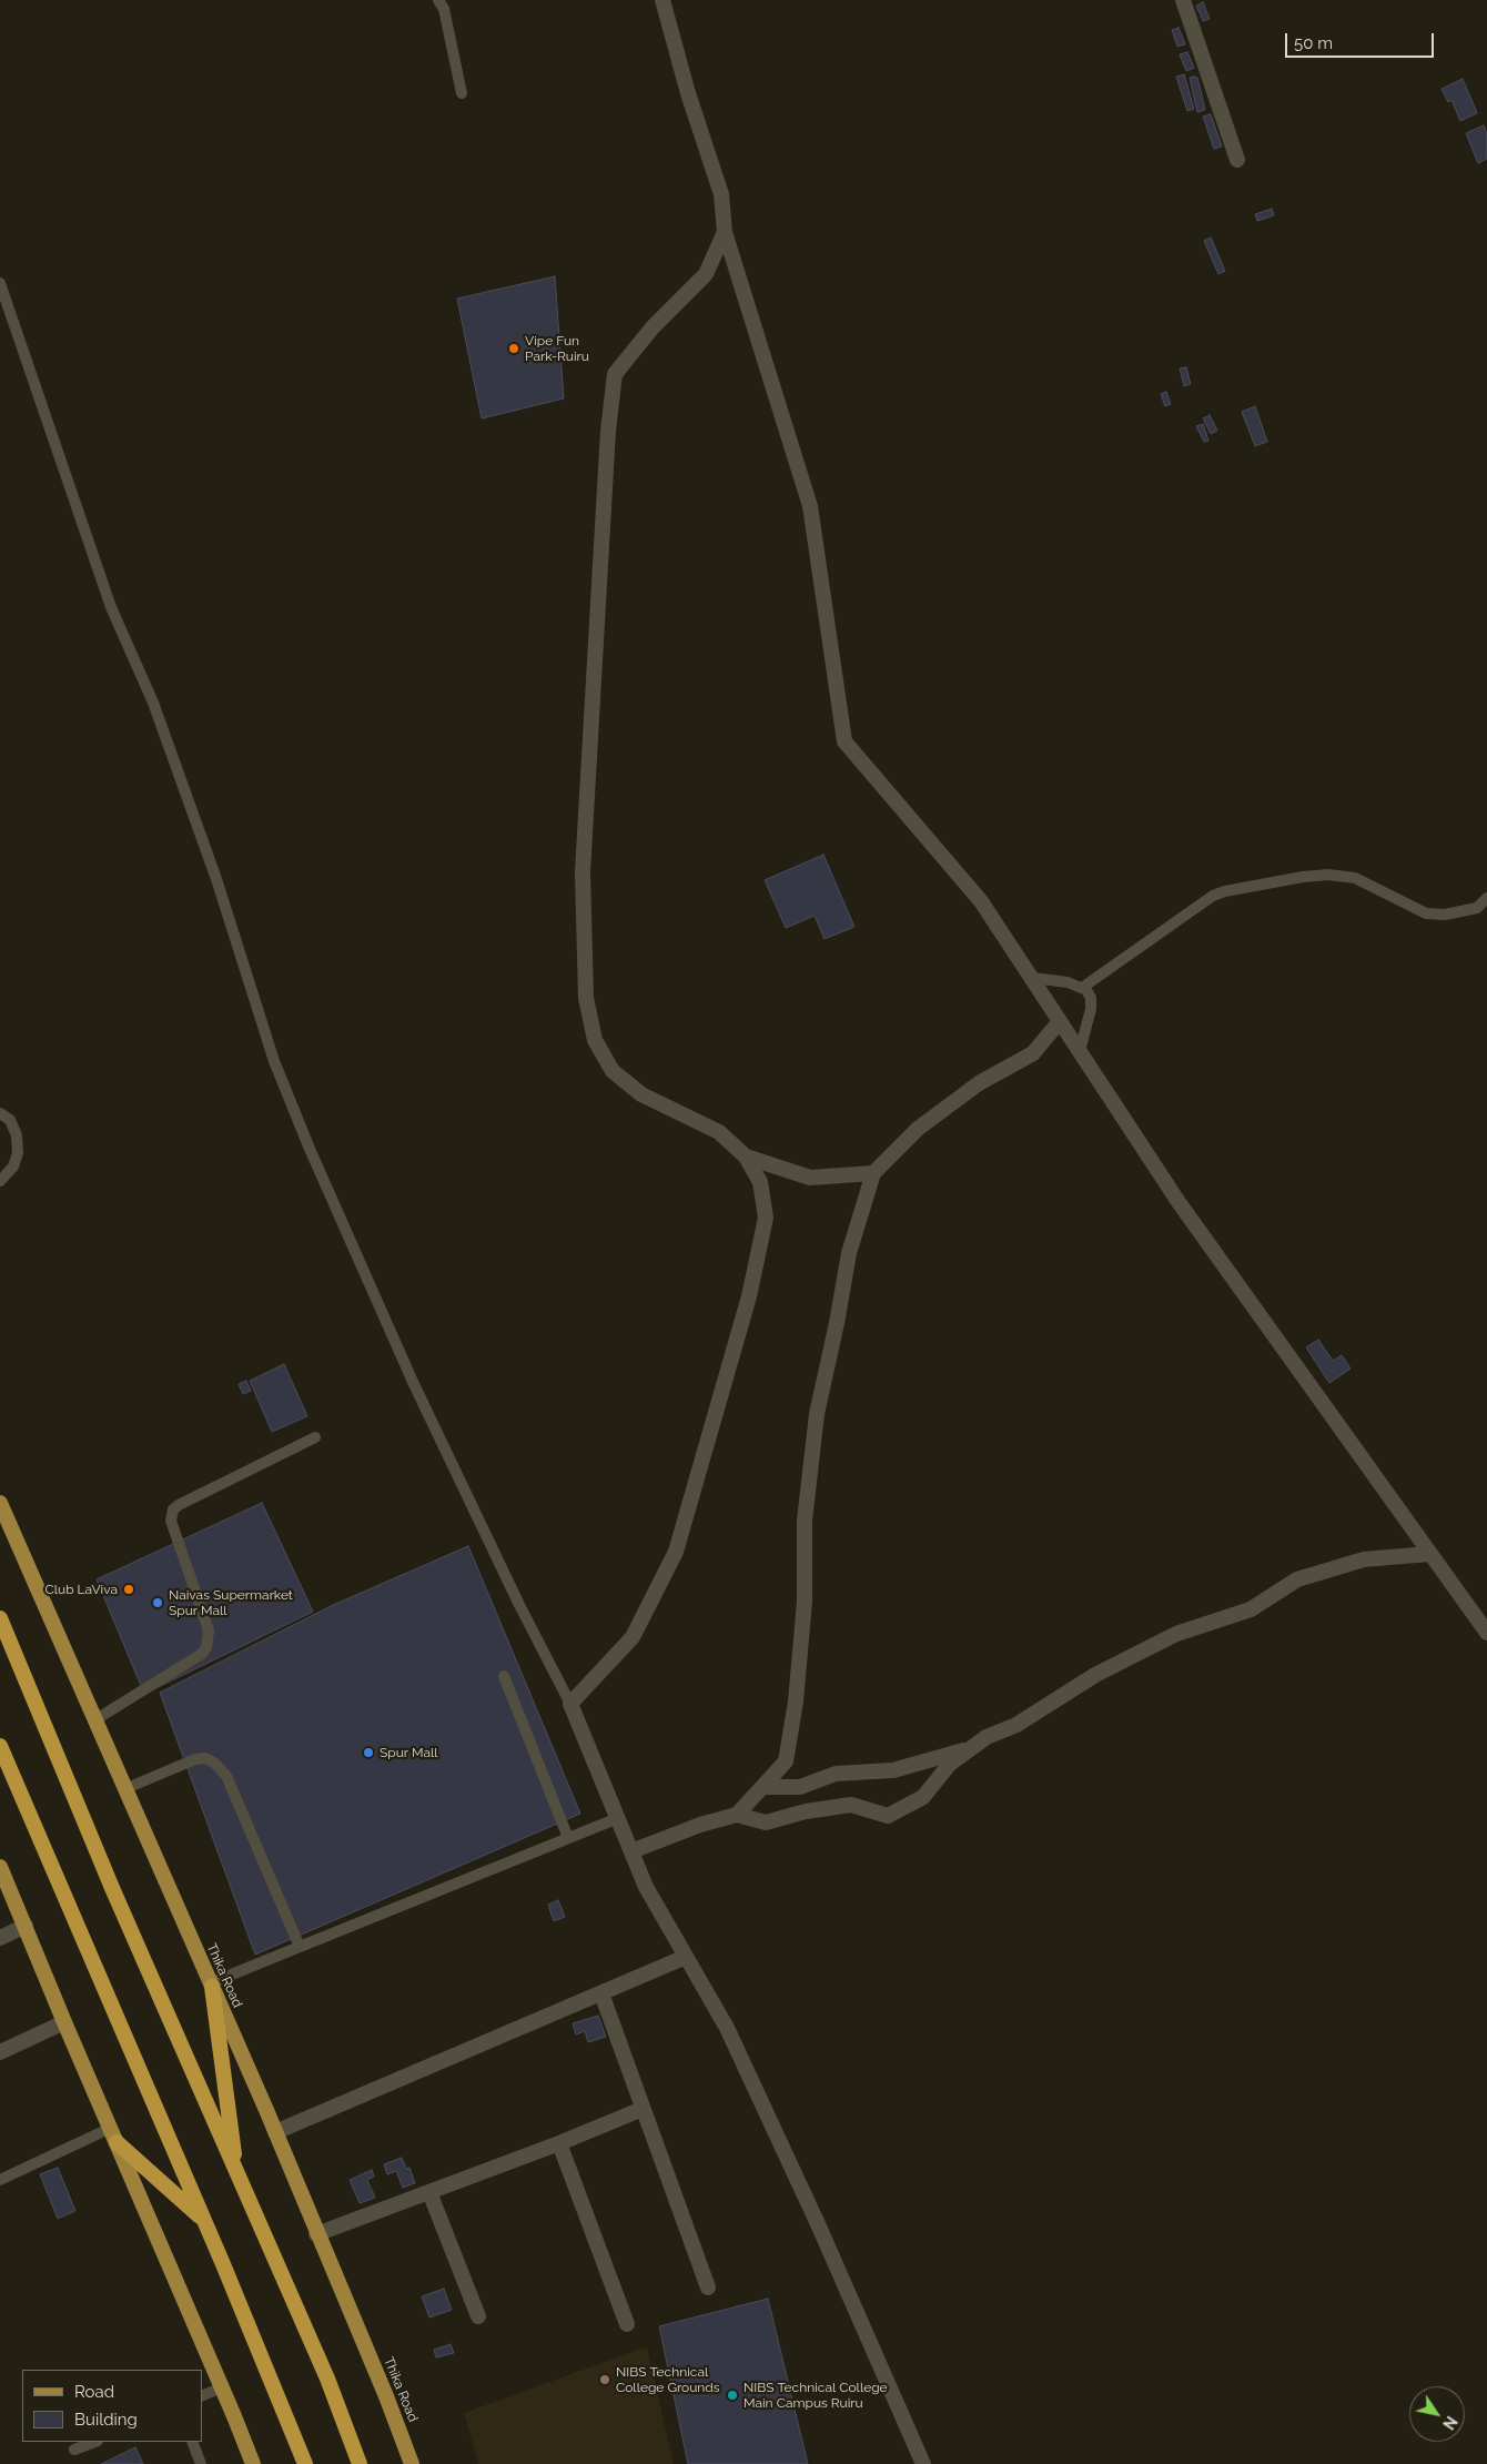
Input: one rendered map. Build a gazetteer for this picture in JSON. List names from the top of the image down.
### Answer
{
  "streets": {
    "main road": ["Thika Road"]
  },
  "places": [
    "Vipe Fun Park-Ruiru",
    "Club LaViva",
    "Naivas Supermarket Spur Mall",
    "Spur Mall",
    "NIBS Technical College Grounds",
    "NIBS Technical College Main Campus Ruiru"
  ],
  "legend": ["Road", "Building"],
  "scale_bar": "50 m",
  "north": "bottom right"
}
